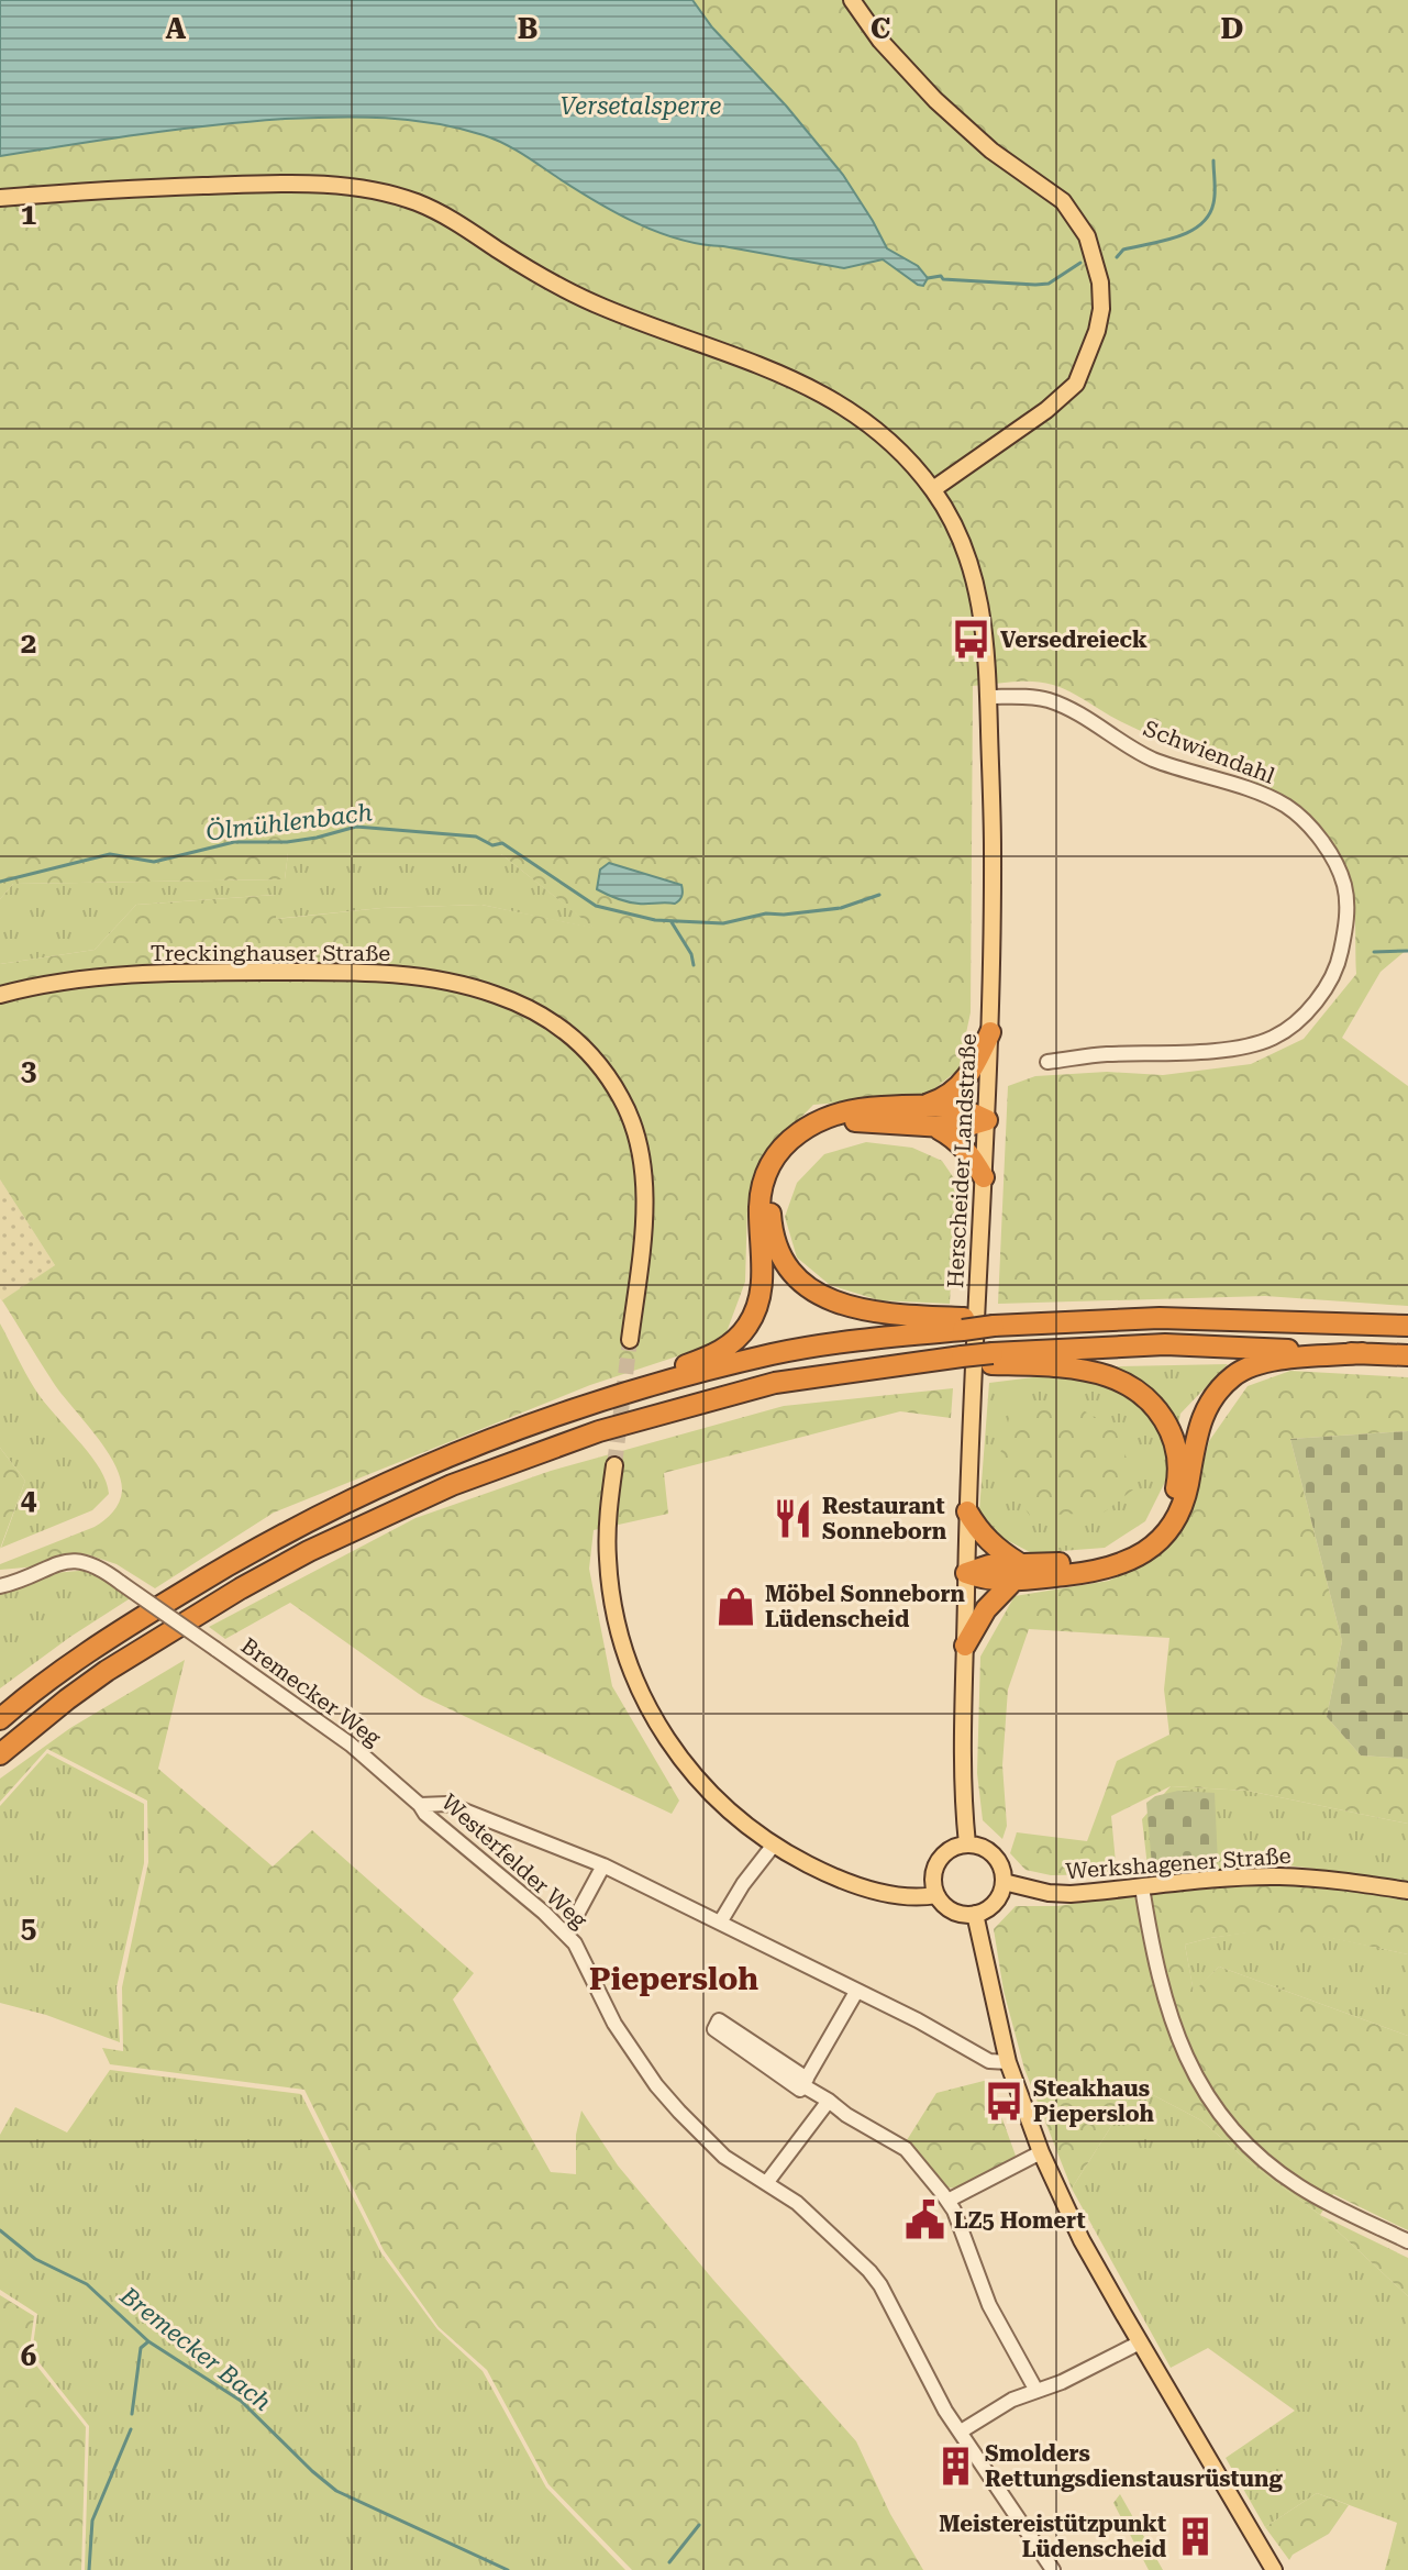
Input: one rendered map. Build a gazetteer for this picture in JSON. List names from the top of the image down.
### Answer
{
  "streets": {
    "main road": ["Treckinghauser Straße", "Herscheider Landstraße", "Werkshagener Straße"],
    "street": ["Schwiendahl", "Bremecker Weg", "Westerfelder Weg"]
  },
  "crossings": [
    ["Schwiendahl", "Herscheider Landstraße"],
    ["Herscheider Landstraße", "Werkshagener Straße"],
    ["Bremecker Weg", "Westerfelder Weg"]
  ],
  "districts": ["Piepersloh"],
  "water": ["Versetalsperre", "Ölmühlenbach", "Bremecker Bach"],
  "places": {
    "bus stop": ["Versedreieck", "Steakhaus Piepersloh"],
    "restaurant": ["Restaurant Sonneborn"],
    "shop": ["Möbel Sonneborn Lüdenscheid"],
    "public building": ["LZ5 Homert"],
    "building": ["Smolders Rettungsdienstausrüstung", "Meistereistützpunkt Lüdenscheid"]
  },
  "grid": {
    "columns": [
      "A",
      "B",
      "C",
      "D"
    ],
    "rows": [
      "1",
      "2",
      "3",
      "4",
      "5",
      "6"
    ]
  }
}
